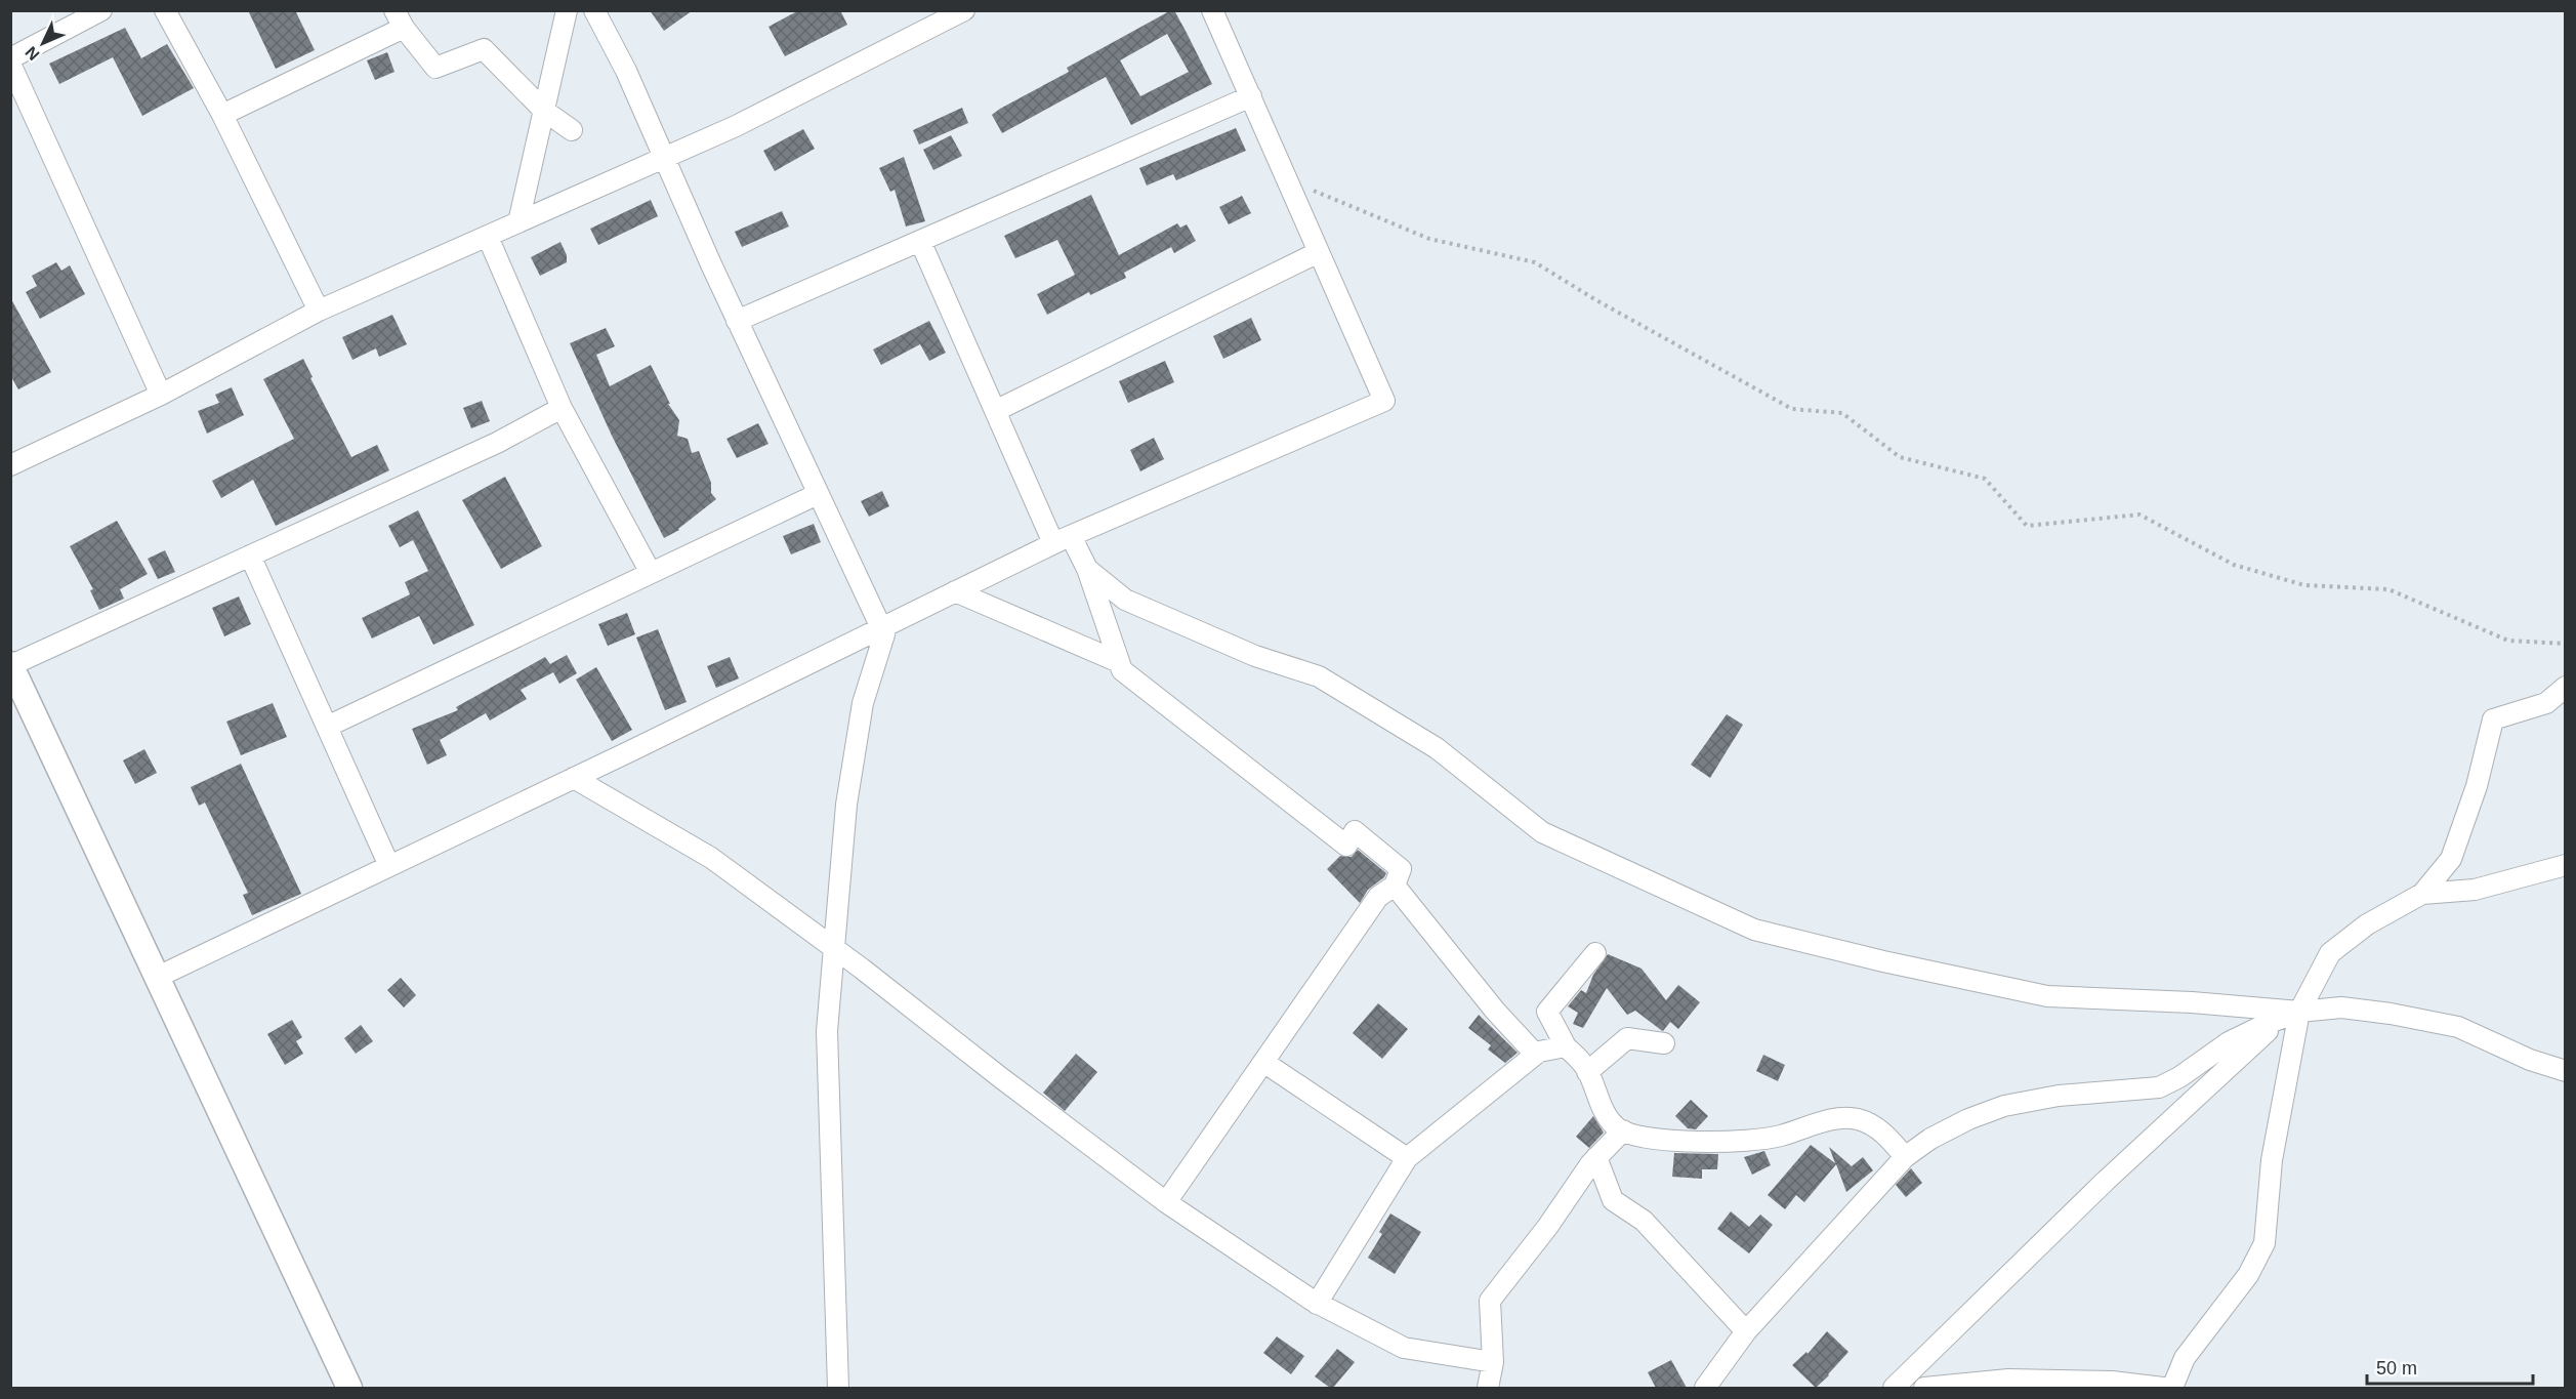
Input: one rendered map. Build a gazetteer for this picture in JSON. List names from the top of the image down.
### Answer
{
  "scale_bar": "50 m",
  "north": "bottom left"
}
